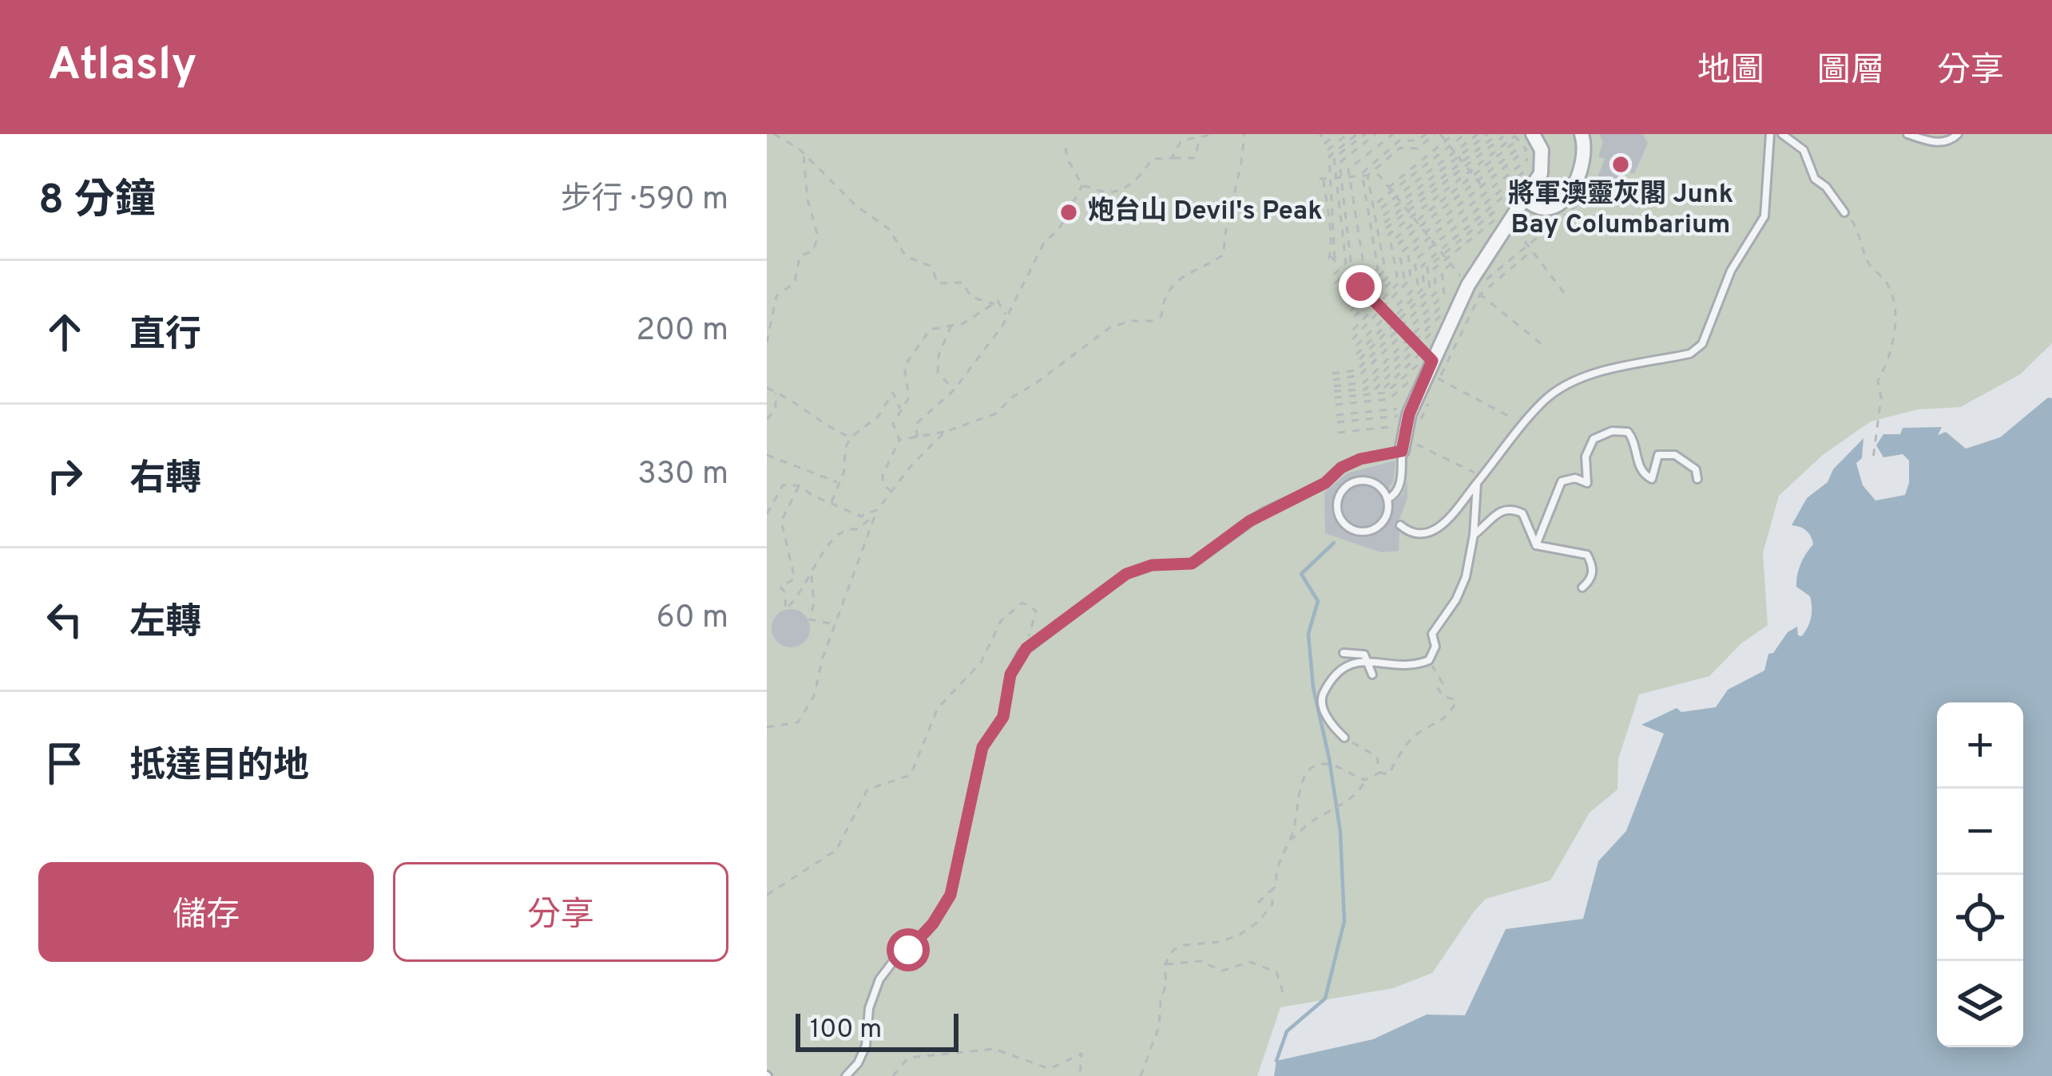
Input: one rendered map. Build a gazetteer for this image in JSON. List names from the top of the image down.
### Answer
{
  "places": ["將軍澳靈灰閣 Junk Bay Columbarium", "炮台山 Devil's Peak"],
  "scale_bar": "100 m",
  "page": {
    "header": "Atlasly",
    "nav": ["地圖", "圖層", "分享"],
    "heading": ["8 分鐘", "步行 · 590 m"],
    "list": [
      ["直行", "200 m"],
      ["右轉", "330 m"],
      ["左轉", "60 m"],
      "抵達目的地"
    ],
    "map_buttons": ["+", "−"],
    "buttons": ["儲存", "分享"],
    "scale": "100 m"
  }
}
